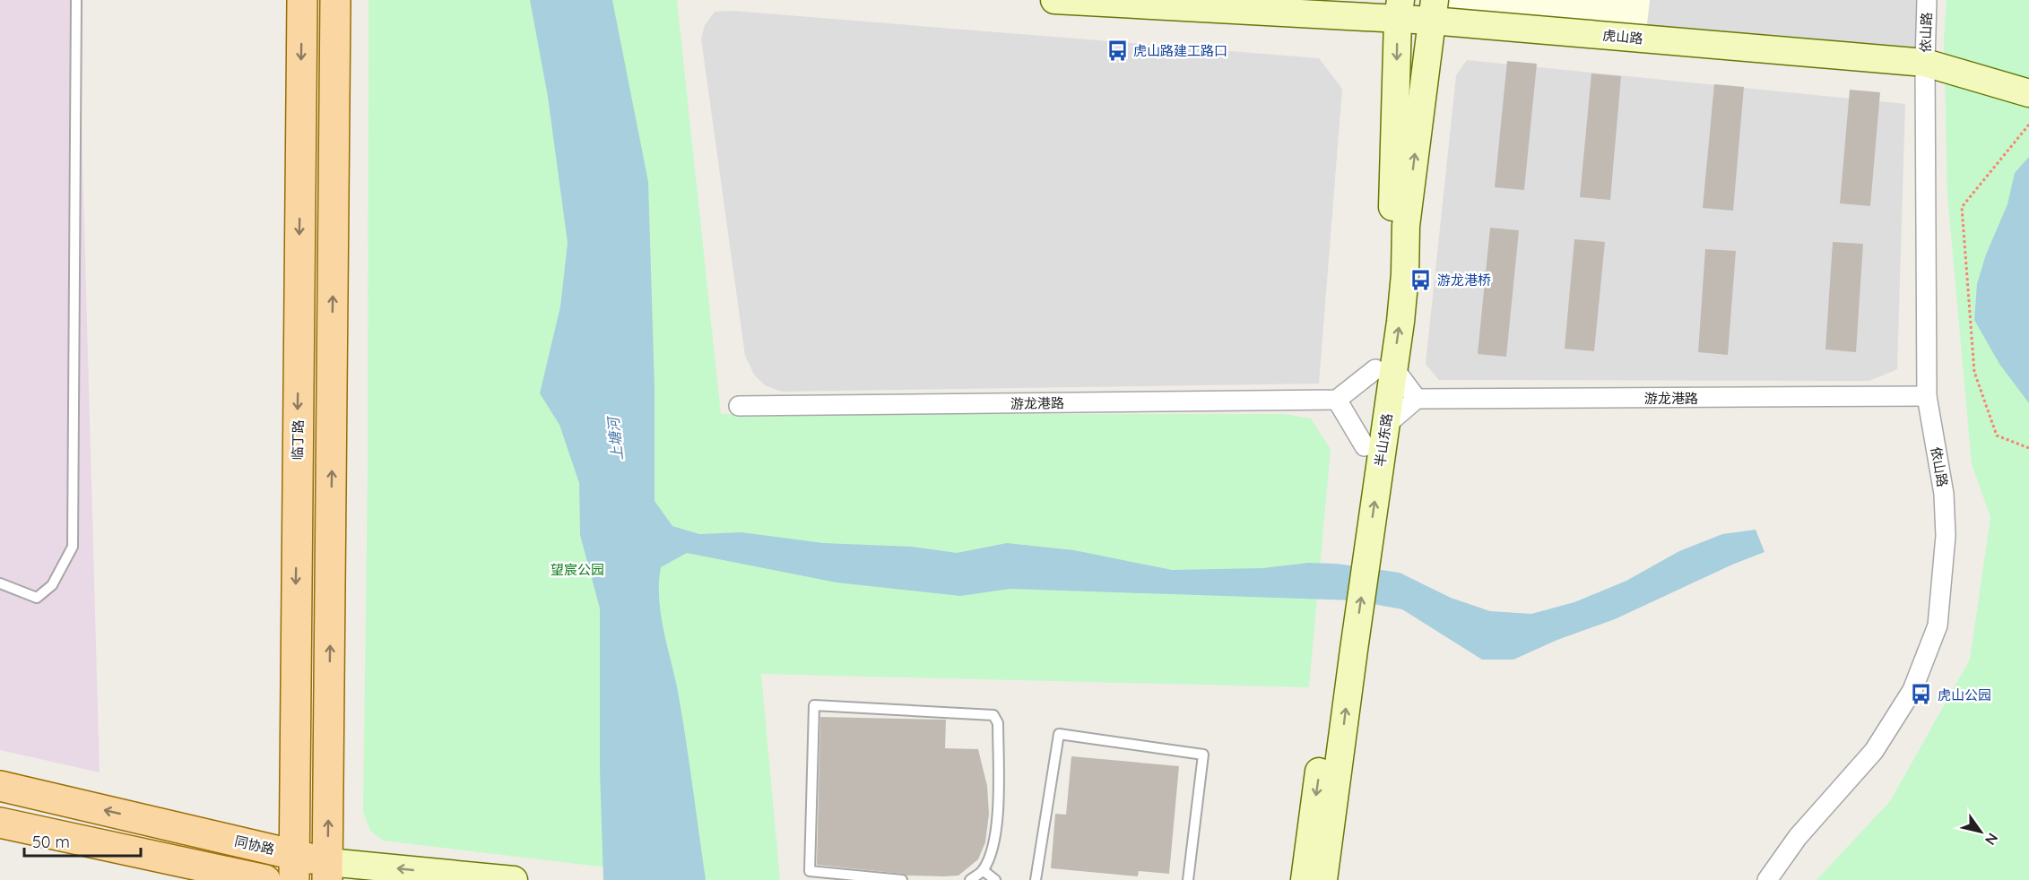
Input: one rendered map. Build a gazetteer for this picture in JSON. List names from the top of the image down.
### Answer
{
  "streets": {
    "main road": [
      "虎山路",
      "临丁路",
      "半山东路",
      "同协路"
    ],
    "street": ["依山路", "游龙港路"]
  },
  "crossings": [
    ["依山路", "虎山路"],
    ["依山路", "游龙港路"],
    ["虎山路", "半山东路"],
    ["临丁路", "同协路"]
  ],
  "water": ["上塘河"],
  "parks": ["望宸公园"],
  "places": {
    "bus stop": ["虎山路建工路口", "游龙港桥", "虎山公园"]
  },
  "scale_bar": "50 m",
  "north": "bottom right"
}
